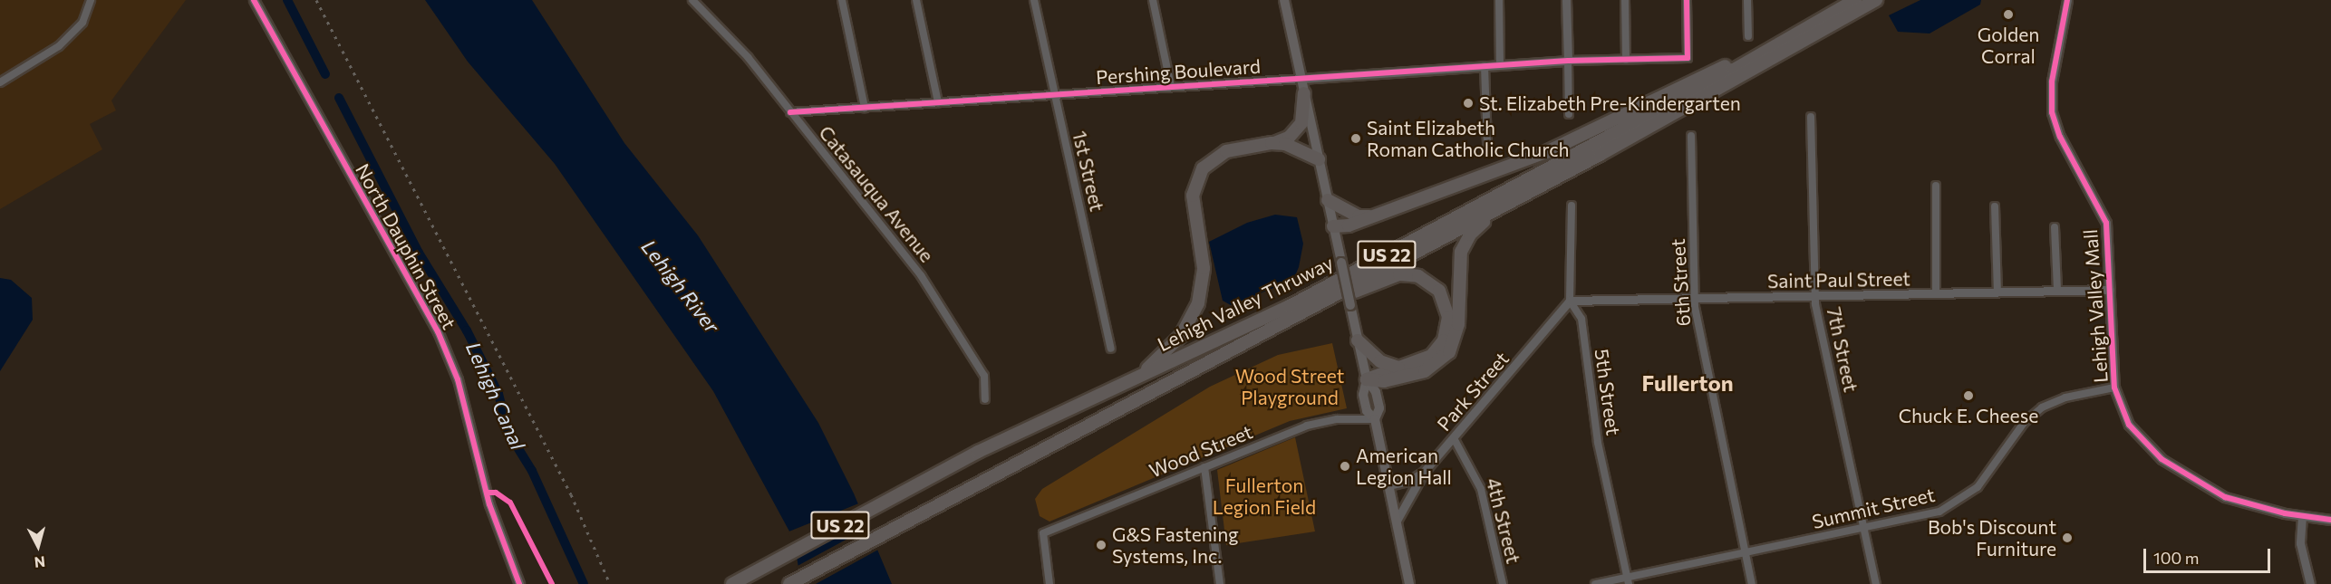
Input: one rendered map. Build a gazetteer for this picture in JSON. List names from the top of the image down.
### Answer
{
  "streets": {
    "highway": ["US 22", "Lehigh Valley Thruway"],
    "street": [
      "Pershing Boulevard",
      "1st Street",
      "Catasauqua Avenue",
      "North Dauphin Street",
      "Saint Paul Street",
      "6th Street",
      "Lehigh Valley Mall",
      "7th Street",
      "Park Street",
      "5th Street",
      "Wood Street",
      "Summit Street",
      "4th Street"
    ]
  },
  "crossings": [
    ["Pershing Boulevard", "1st Street"],
    ["Pershing Boulevard", "Catasauqua Avenue"],
    ["Saint Paul Street", "6th Street"],
    ["Saint Paul Street", "Lehigh Valley Mall"],
    ["Saint Paul Street", "7th Street"],
    ["Saint Paul Street", "Park Street"],
    ["Saint Paul Street", "5th Street"],
    ["6th Street", "Summit Street"],
    ["Lehigh Valley Mall", "Summit Street"],
    ["7th Street", "Summit Street"],
    ["Park Street", "5th Street"],
    ["Park Street", "4th Street"],
    ["5th Street", "Summit Street"]
  ],
  "districts": ["Fullerton"],
  "water": ["Lehigh River", "Lehigh Canal"],
  "parks": ["Wood Street Playground", "Fullerton Legion Field"],
  "places": [
    "Golden Corral",
    "St. Elizabeth Pre-Kindergarten",
    "Saint Elizabeth Roman Catholic Church",
    "Chuck E. Cheese",
    "American Legion Hall",
    "Bob's Discount Furniture",
    "G&S Fastening Systems, Inc."
  ],
  "scale_bar": "100 m",
  "north": "bottom"
}
